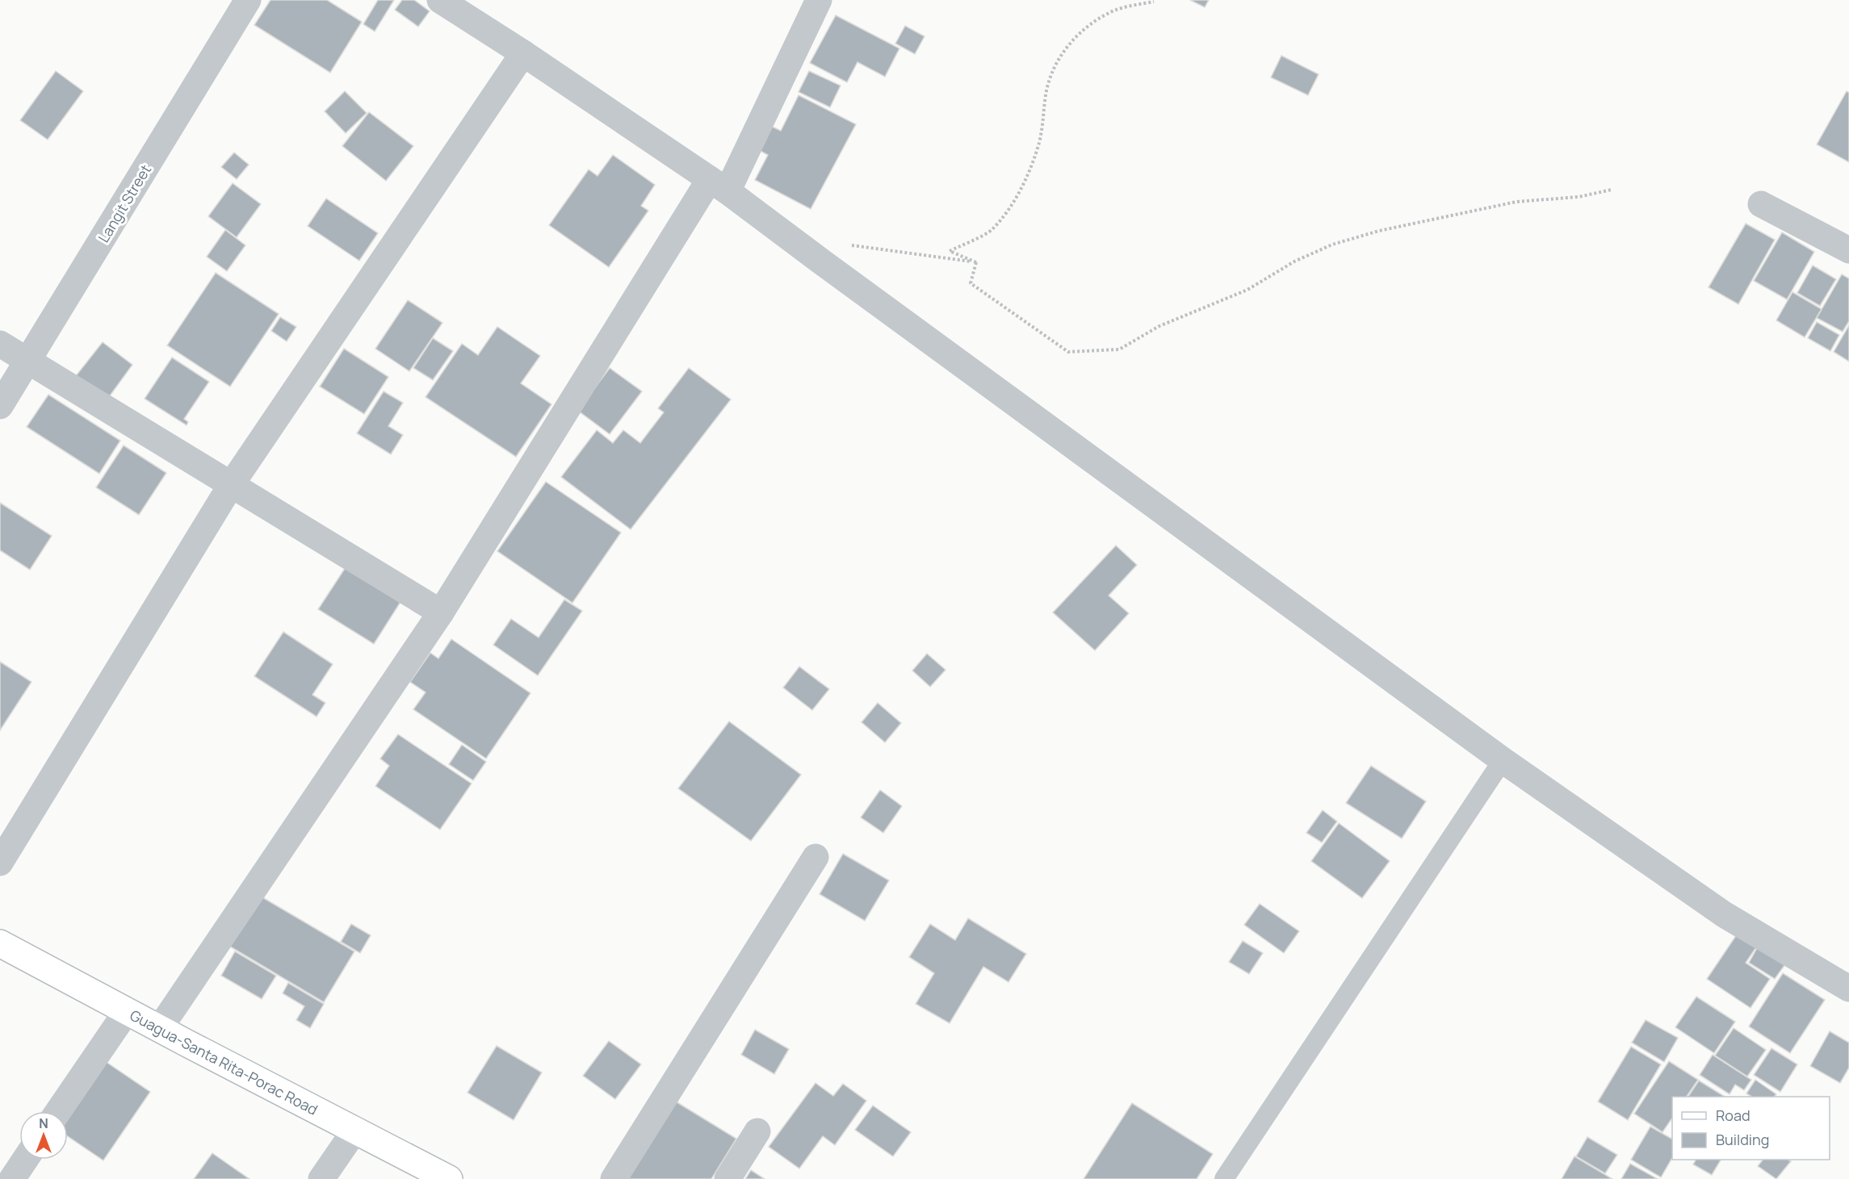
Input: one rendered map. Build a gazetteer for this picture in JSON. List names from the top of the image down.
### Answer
{
  "streets": {
    "main road": ["Guagua-Santa Rita-Porac Road"],
    "street": ["Langit Street"]
  },
  "legend": ["Road", "Building"],
  "north": "top"
}
